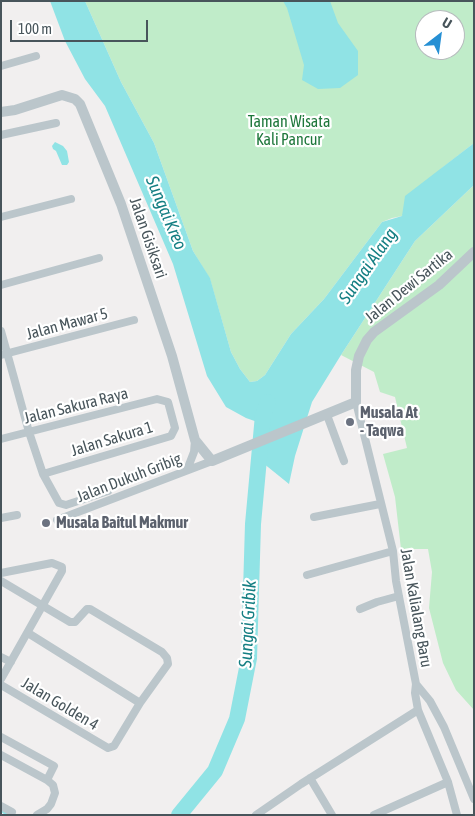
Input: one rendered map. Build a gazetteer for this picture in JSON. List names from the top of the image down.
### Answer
{
  "streets": {
    "street": [
      "Jalan Gisiksari",
      "Jalan Dewi Sartika",
      "Jalan Mawar 5",
      "Jalan Sakura Raya",
      "Jalan Sakura 1",
      "Jalan Dukuh Gribig",
      "Jalan Kalialang Baru",
      "Jalan Golden 4"
    ]
  },
  "crossings": [
    ["Jalan Gisiksari", "Jalan Dukuh Gribig"],
    ["Jalan Dewi Sartika", "Jalan Kalialang Baru"],
    ["Jalan Sakura Raya", "Jalan Sakura 1"]
  ],
  "water": ["Sungai Kreo", "Sungai Alang", "Sungai Gribik"],
  "parks": ["Taman Wisata Kali Pancur"],
  "places": ["Musala At - Taqwa", "Musala Baitul Makmur"],
  "scale_bar": "100 m",
  "north": "top right"
}
